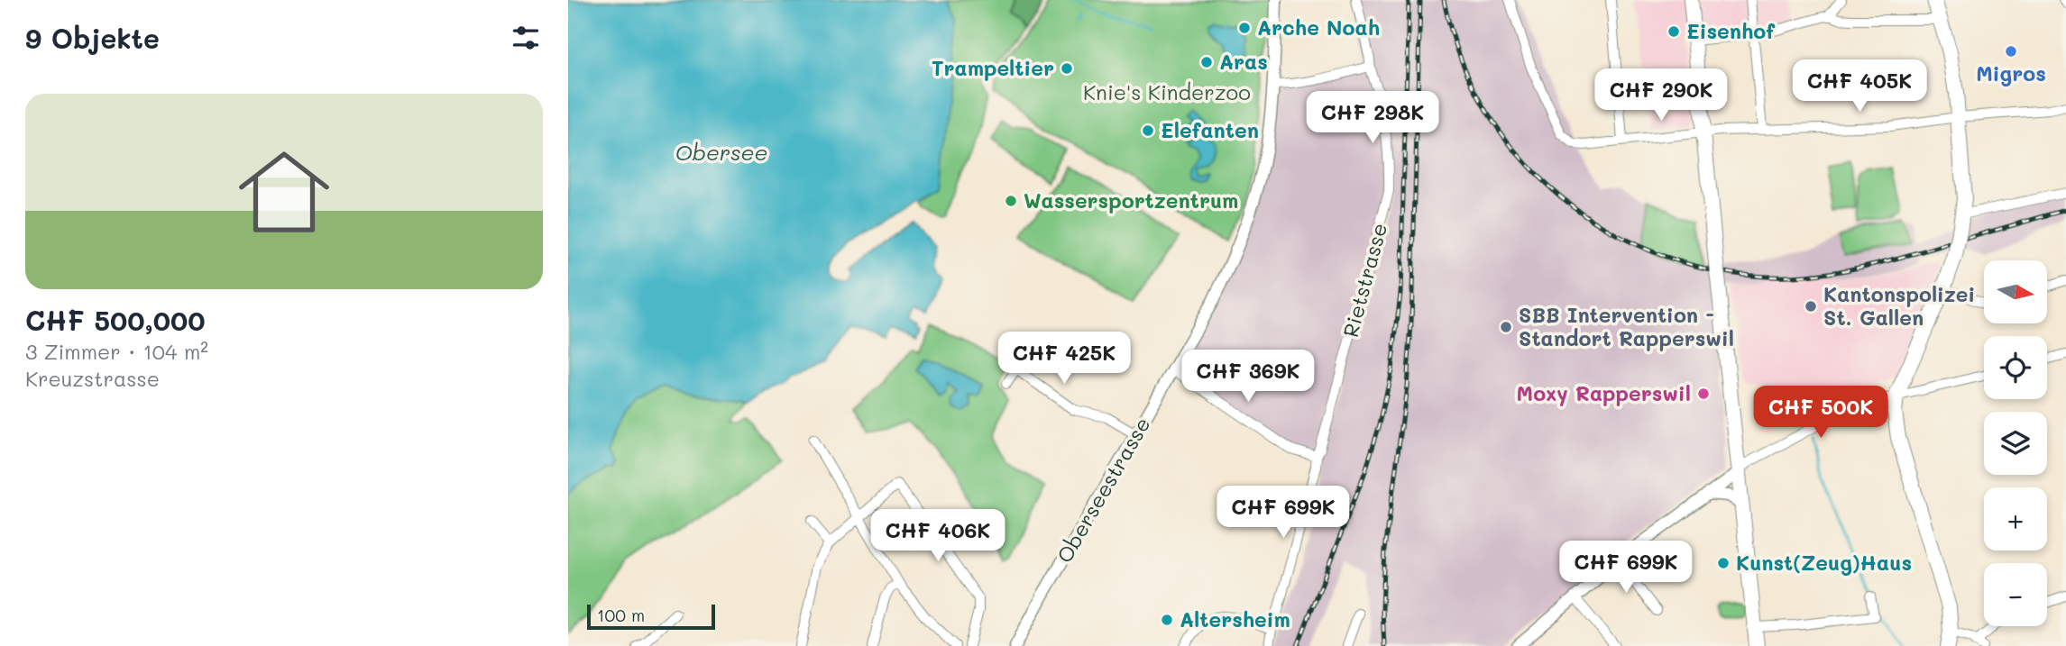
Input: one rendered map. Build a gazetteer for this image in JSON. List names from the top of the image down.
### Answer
{
  "streets": {
    "street": ["Rietstrasse", "Oberseestrasse"]
  },
  "water": ["Obersee"],
  "parks": ["Knie's Kinderzoo"],
  "places": [
    "Arche Noah",
    "Eisenhof",
    "Migros",
    "Aras",
    "Trampeltier",
    "Elefanten",
    "Wassersportzentrum",
    "Kantonspolizei St. Gallen",
    "SBB Intervention - Standort Rapperswil",
    "Moxy Rapperswil",
    "Kunst(Zeug)Haus",
    "Altersheim"
  ],
  "scale_bar": "100 m",
  "north": "right",
  "page": {
    "heading": "9 Objekte",
    "price": [
      "CHF 405K",
      "CHF 290K",
      "CHF 298K",
      "CHF 425K",
      "CHF 369K",
      "CHF 500K",
      "CHF 699K",
      "CHF 406K",
      "CHF 699K"
    ],
    "list": [
      {
        "name": "CHF 500,000",
        "note": "3 Zimmer · 104 m² · Kreuzstrasse"
      }
    ],
    "map_buttons": ["+", "−"],
    "scale": "100 m"
  }
}
